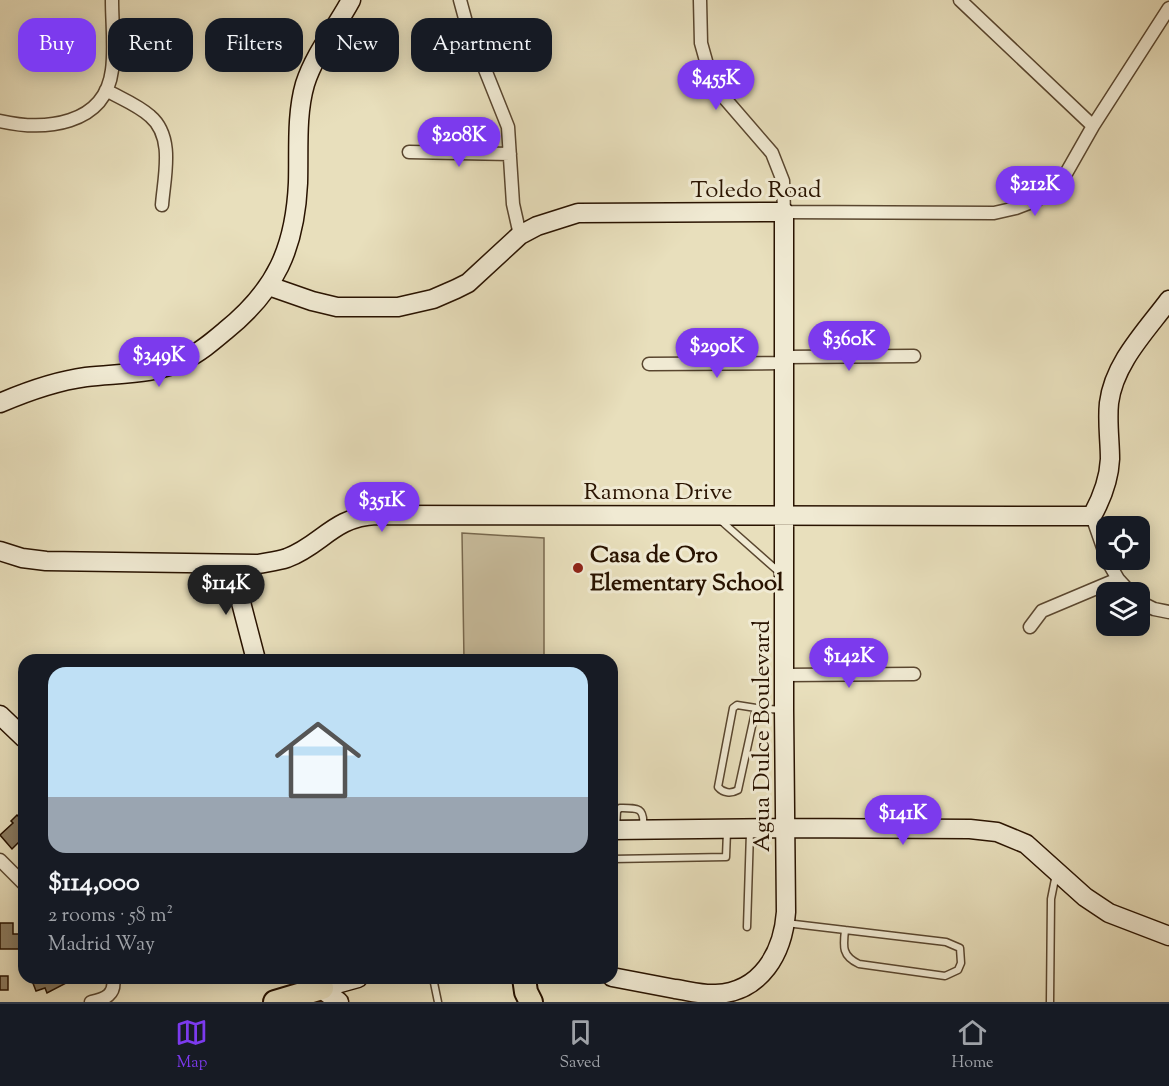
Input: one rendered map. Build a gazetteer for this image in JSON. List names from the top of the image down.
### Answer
{
  "streets": {
    "street": ["Toledo Road", "Ramona Drive", "Agua Dulce Boulevard"]
  },
  "crossings": [
    ["Toledo Road", "Agua Dulce Boulevard"],
    ["Ramona Drive", "Agua Dulce Boulevard"]
  ],
  "places": ["Casa de Oro Elementary School"],
  "page": {
    "chip": [
      "Buy",
      "Rent",
      "Filters",
      "New",
      "Apartment"
    ],
    "price": [
      "$455K",
      "$208K",
      "$212K",
      "$360K",
      "$290K",
      "$349K",
      "$351K",
      "$114K",
      "$142K",
      "$141K"
    ],
    "list": [
      {
        "name": "$114,000",
        "note": "2 rooms · 58 m² · Madrid Way"
      }
    ],
    "tabs": ["Map", "Saved", "Home"]
  }
}
